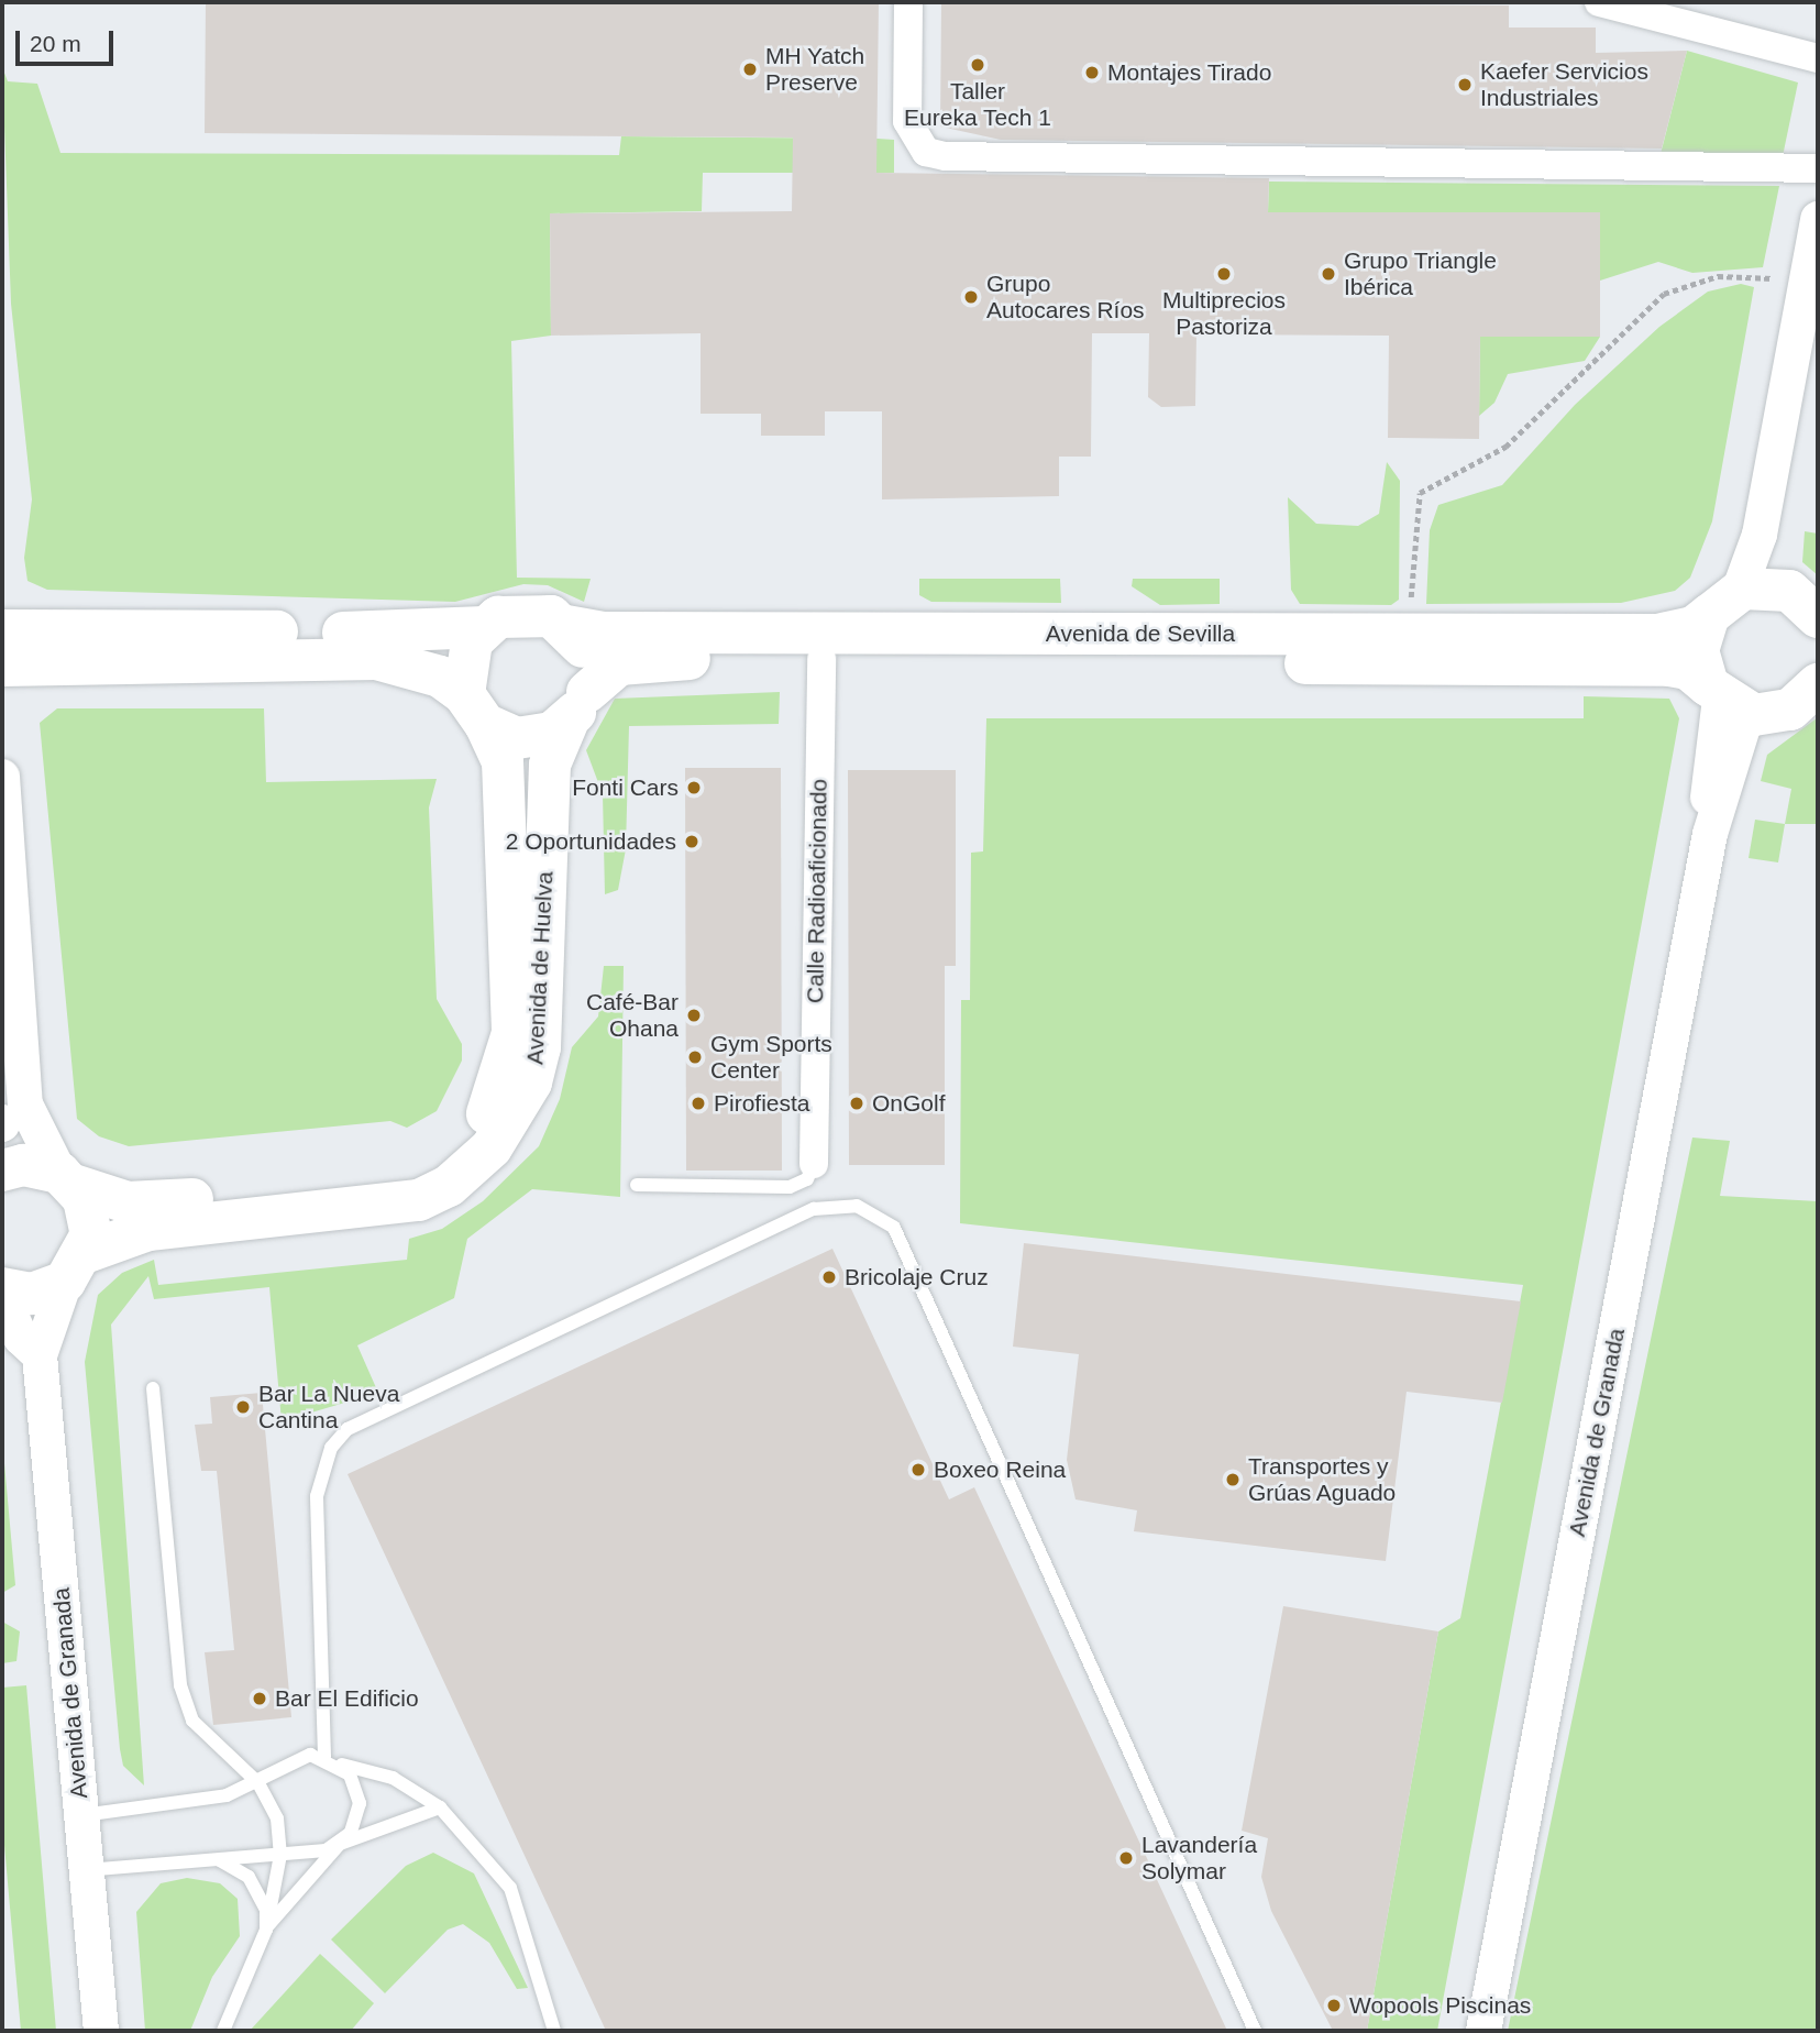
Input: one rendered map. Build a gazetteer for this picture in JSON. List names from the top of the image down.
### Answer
{
  "streets": {
    "main road": ["Avenida de Sevilla", "Avenida de Huelva"],
    "street": ["Calle Radioaficionado", "Avenida de Granada"]
  },
  "crossings": [
    ["Avenida de Sevilla", "Calle Radioaficionado"],
    ["Avenida de Sevilla", "Avenida de Huelva"],
    ["Avenida de Sevilla", "Avenida de Granada"]
  ],
  "places": [
    "Taller Eureka Tech 1",
    "MH Yatch Preserve",
    "Montajes Tirado",
    "Kaefer Servicios Industriales",
    "Multiprecios Pastoriza",
    "Grupo Triangle Ibérica",
    "Grupo Autocares Ríos",
    "Fonti Cars",
    "2 Oportunidades",
    "Café-Bar Ohana",
    "Gym Sports Center",
    "Pirofiesta",
    "OnGolf",
    "Bricolaje Cruz",
    "Bar La Nueva Cantina",
    "Boxeo Reina",
    "Transportes y Grúas Aguado",
    "Bar El Edificio",
    "Lavandería Solymar",
    "Wopools Piscinas"
  ],
  "scale_bar": "20 m"
}
